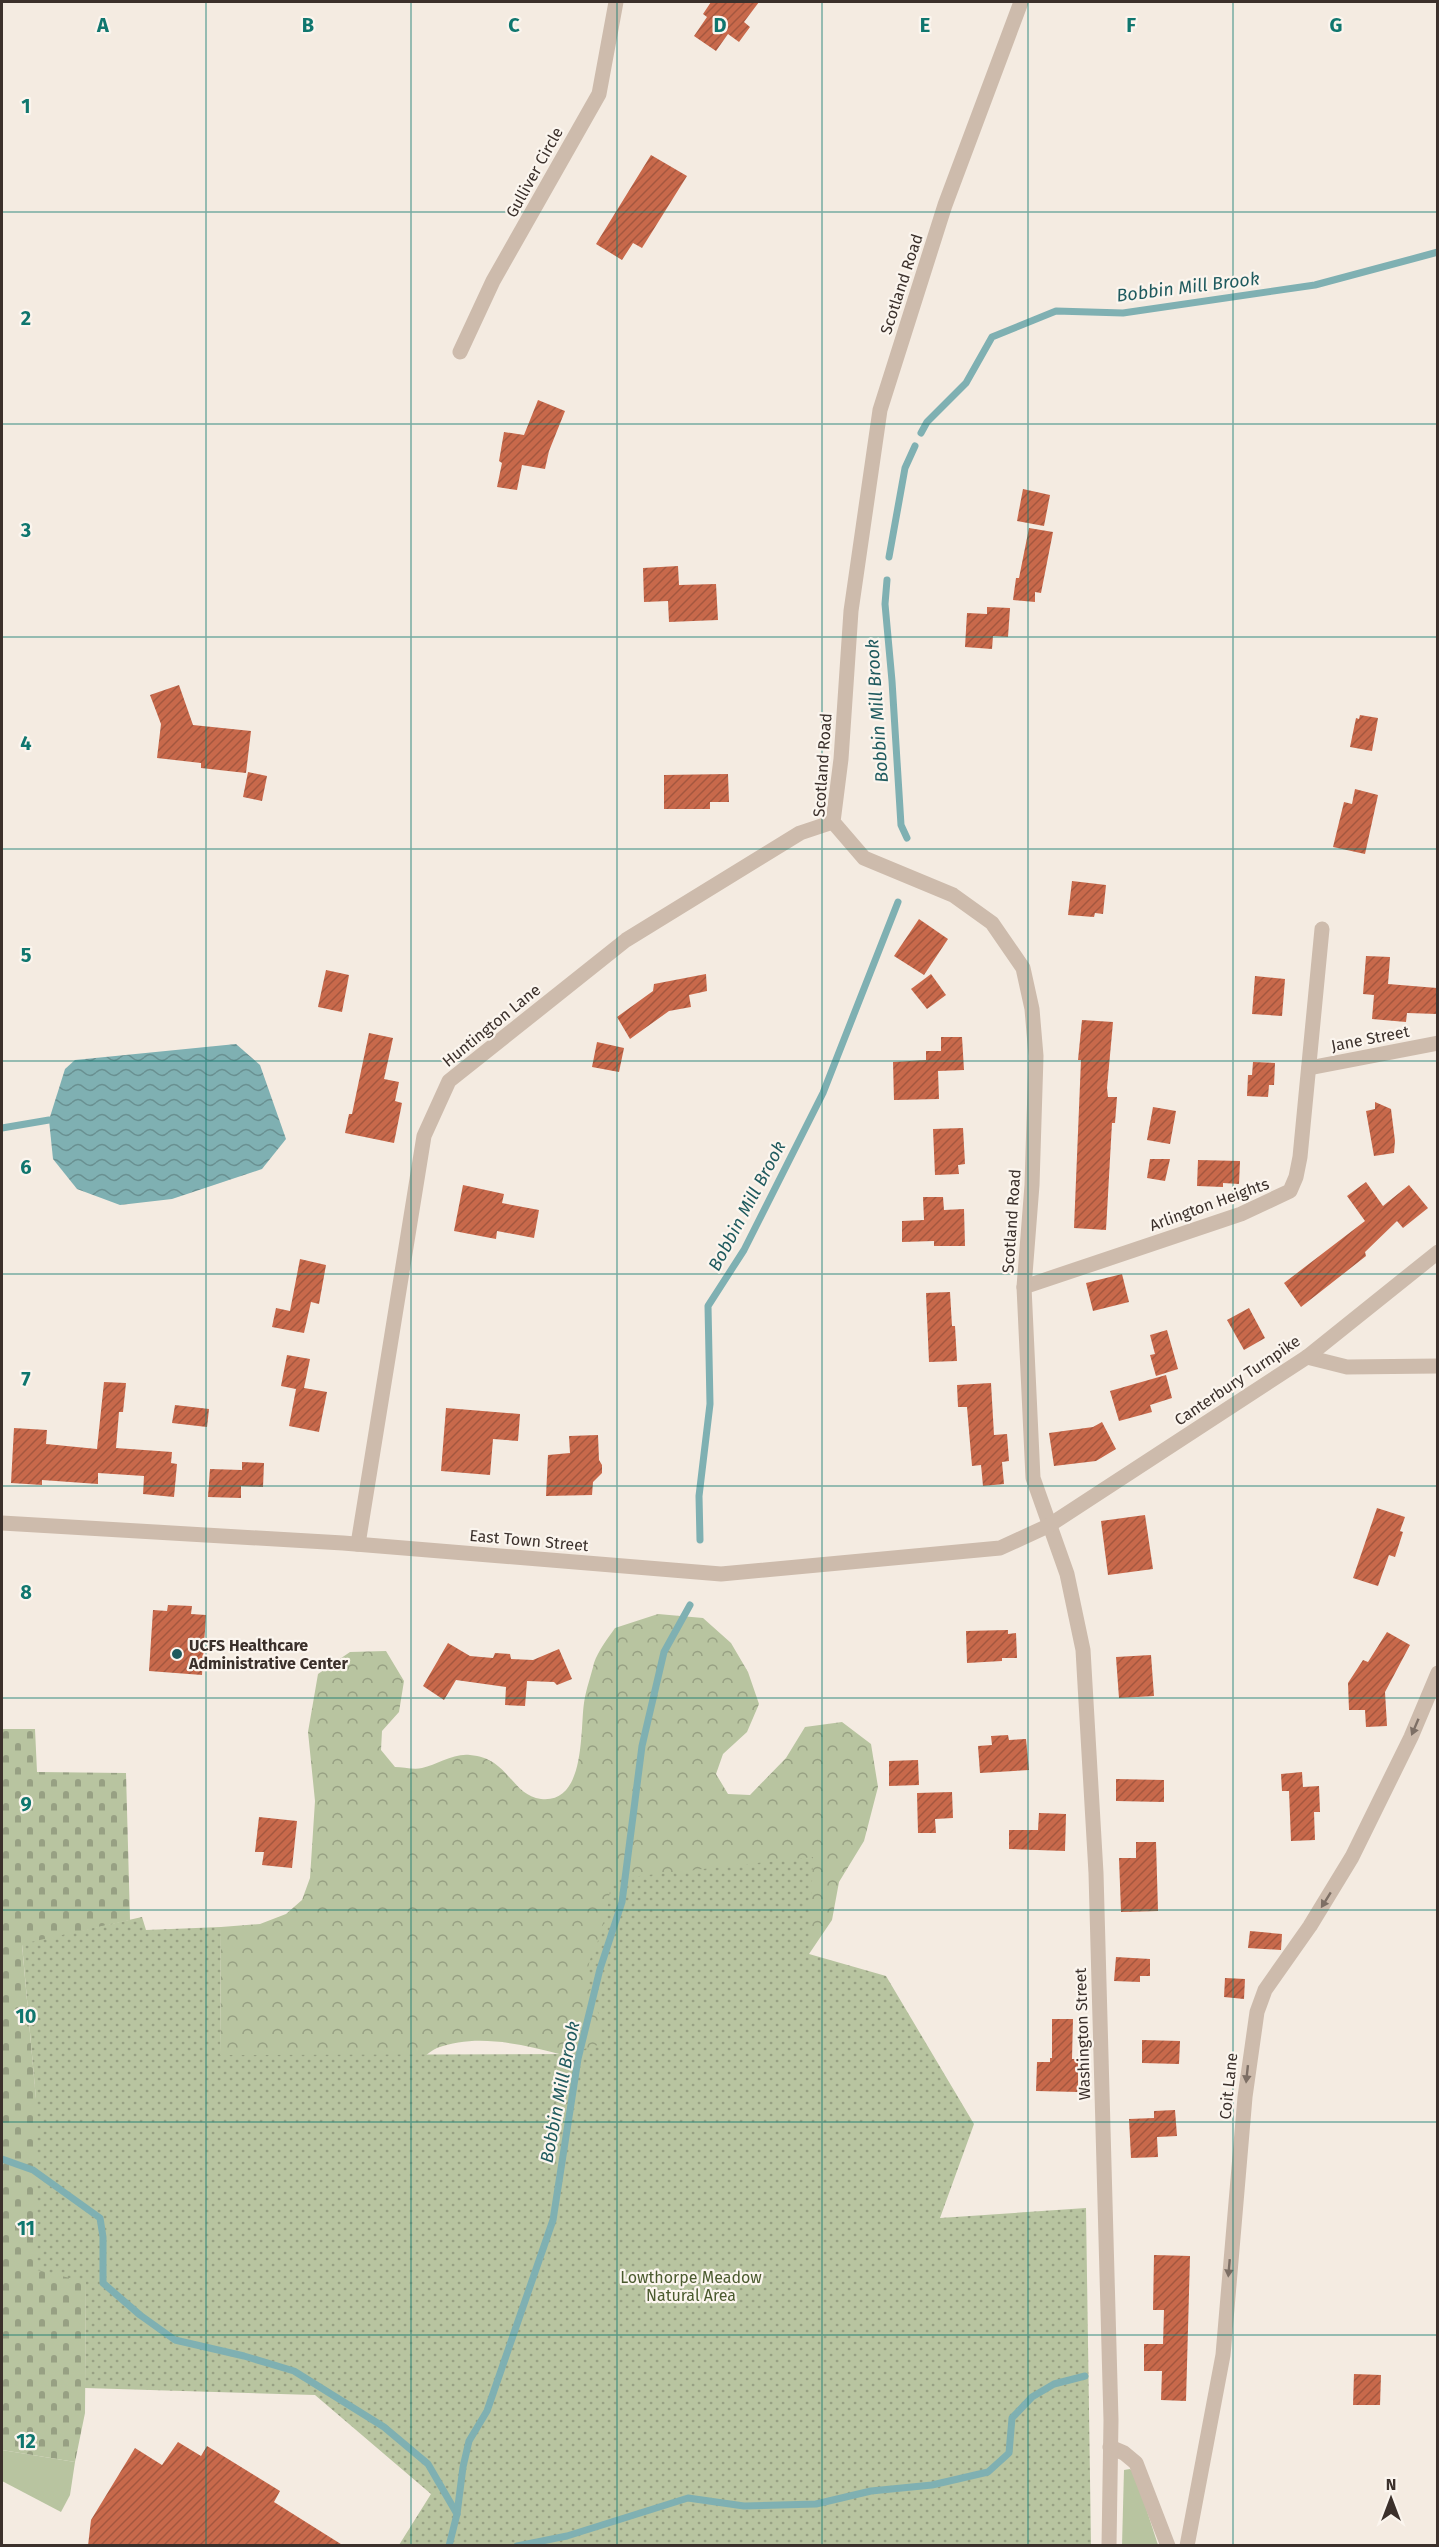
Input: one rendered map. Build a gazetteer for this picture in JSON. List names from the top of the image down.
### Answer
{
  "streets": {
    "street": [
      "Gulliver Circle",
      "Scotland Road",
      "Huntington Lane",
      "Jane Street",
      "Arlington Heights",
      "Canterbury Turnpike",
      "East Town Street",
      "Washington Street",
      "Coit Lane"
    ]
  },
  "crossings": [
    ["Scotland Road", "Huntington Lane"],
    ["Scotland Road", "Arlington Heights"],
    ["Scotland Road", "Canterbury Turnpike"],
    ["Scotland Road", "East Town Street"],
    ["Scotland Road", "Washington Street"],
    ["Huntington Lane", "East Town Street"],
    ["Jane Street", "Arlington Heights"],
    ["Canterbury Turnpike", "East Town Street"],
    ["Canterbury Turnpike", "Washington Street"],
    ["East Town Street", "Washington Street"]
  ],
  "one_way": ["Coit Lane"],
  "water": ["Bobbin Mill Brook"],
  "parks": ["Lowthorpe Meadow Natural Area"],
  "places": ["UCFS Healthcare Administrative Center"],
  "north": "top",
  "grid": {
    "columns": [
      "A",
      "B",
      "C",
      "D",
      "E",
      "F",
      "G"
    ],
    "rows": [
      "1",
      "2",
      "3",
      "4",
      "5",
      "6",
      "7",
      "8",
      "9",
      "10",
      "11",
      "12"
    ]
  }
}
